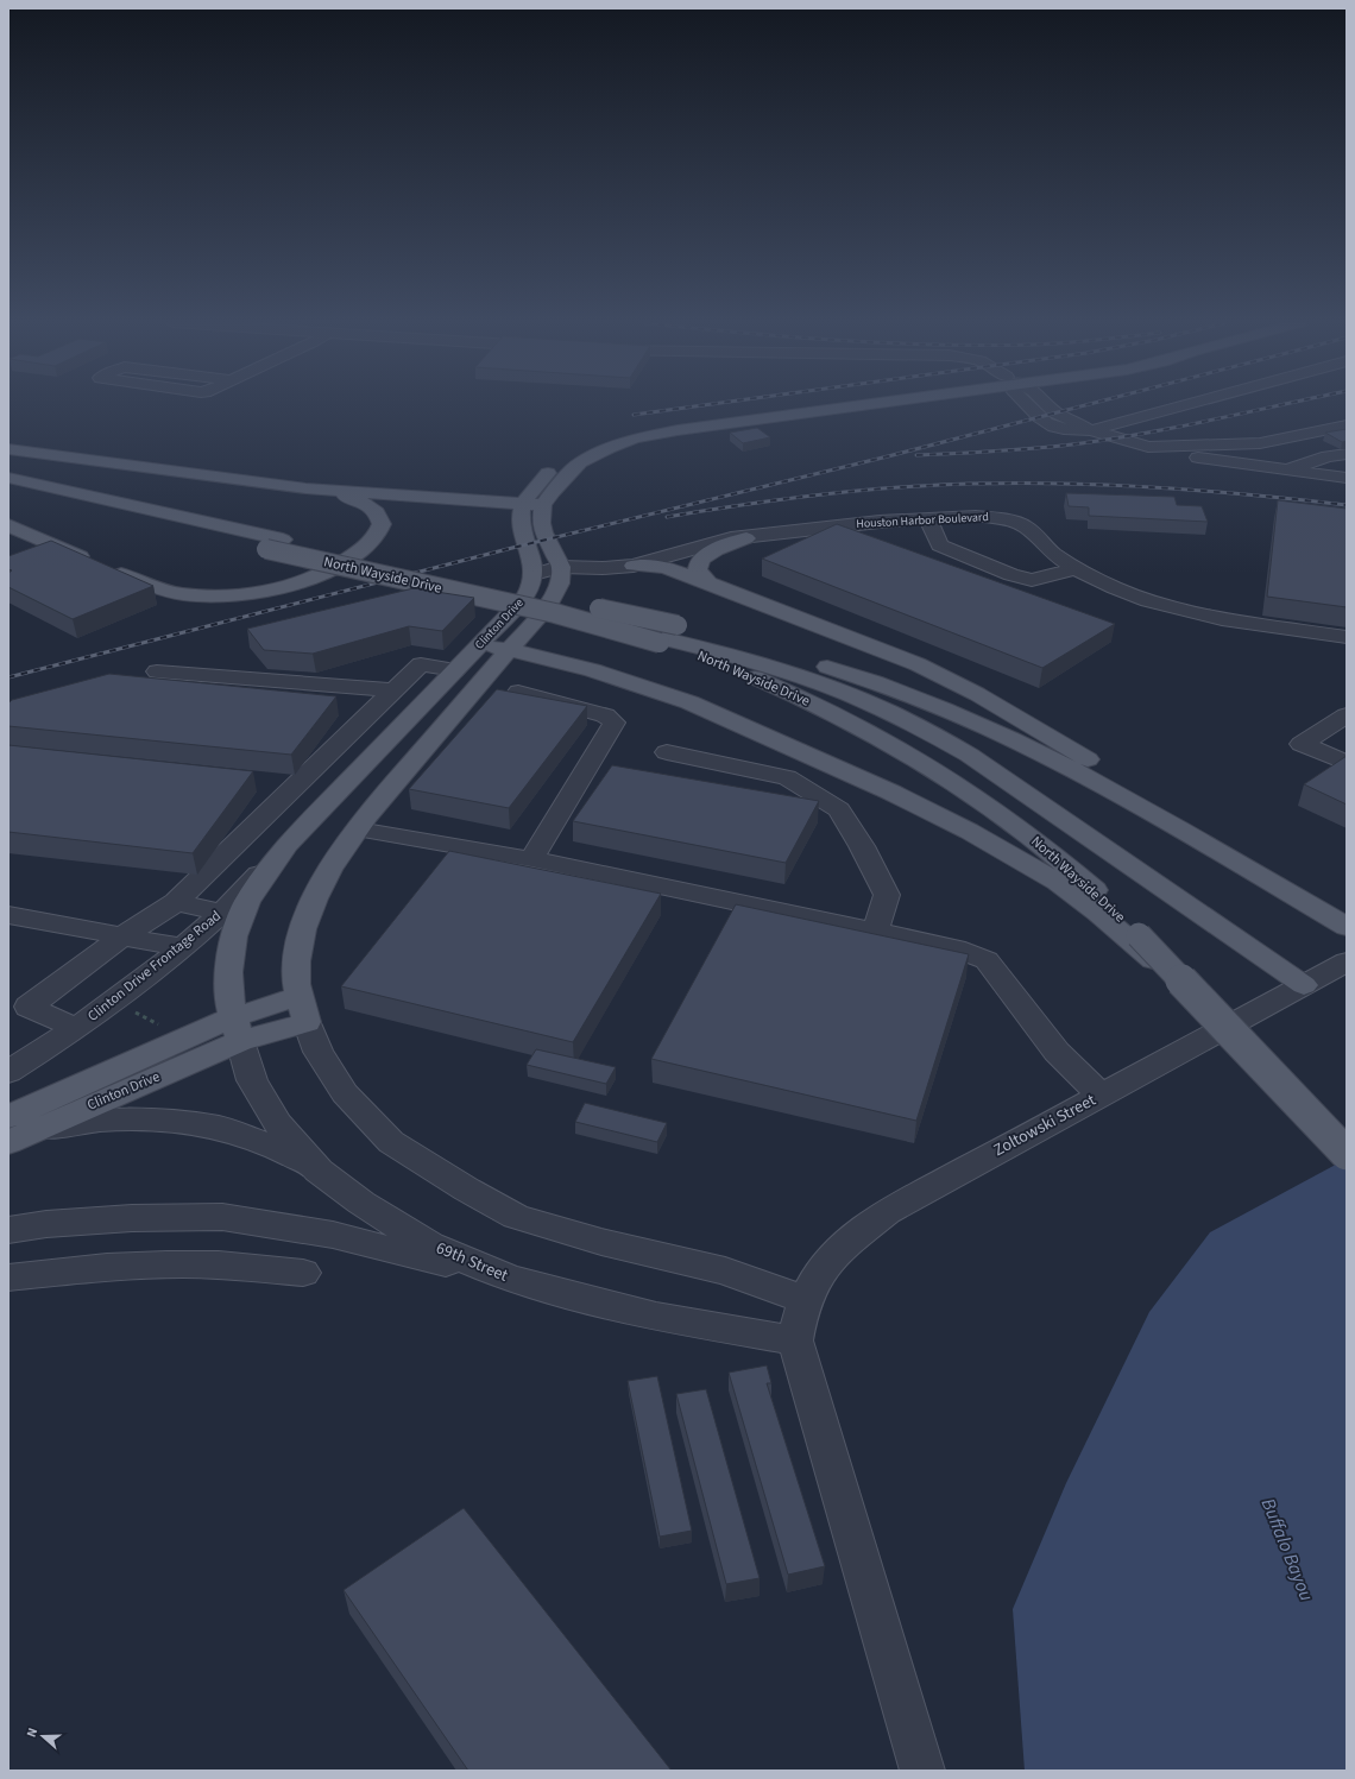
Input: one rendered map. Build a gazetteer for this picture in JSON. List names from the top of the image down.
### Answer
{
  "streets": {
    "main road": ["North Wayside Drive", "Clinton Drive"],
    "street": [
      "Houston Harbor Boulevard",
      "Clinton Drive Frontage Road",
      "Zoltowski Street",
      "69th Street"
    ]
  },
  "crossings": [
    ["Houston Harbor Boulevard", "Clinton Drive"],
    ["Clinton Drive", "Clinton Drive Frontage Road"],
    ["Clinton Drive", "69th Street"],
    ["Zoltowski Street", "69th Street"]
  ],
  "water": ["Buffalo Bayou"],
  "north": "left"
}
